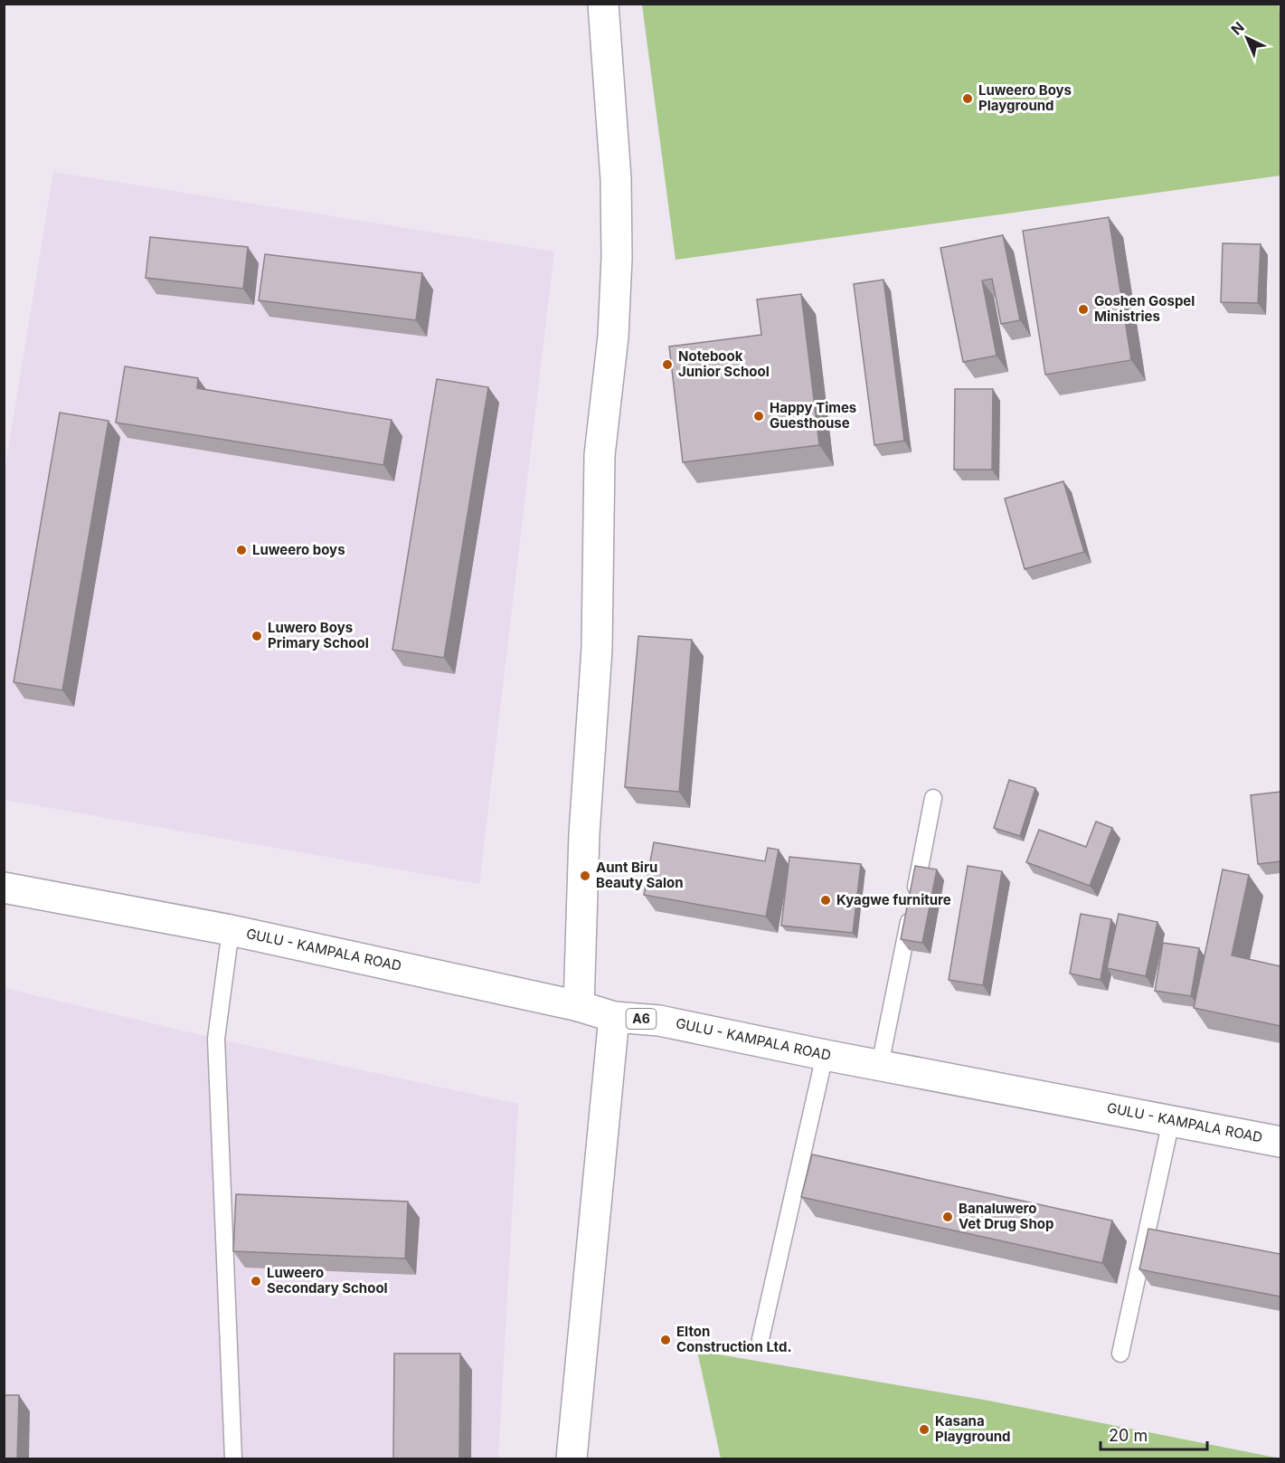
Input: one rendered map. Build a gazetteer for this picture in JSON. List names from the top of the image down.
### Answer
{
  "streets": {
    "street": ["GULU - KAMPALA ROAD", "A6"]
  },
  "places": [
    "Luweero Boys Playground",
    "Goshen Gospel Ministries",
    "Notebook Junior School",
    "Happy Times Guesthouse",
    "Luweero boys",
    "Luwero Boys Primary School",
    "Aunt Biru Beauty Salon",
    "Kyagwe furniture",
    "Banaluwero Vet Drug Shop",
    "Luweero Secondary School",
    "Elton Construction Ltd.",
    "Kasana Playground"
  ],
  "scale_bar": "20 m",
  "north": "top left"
}
